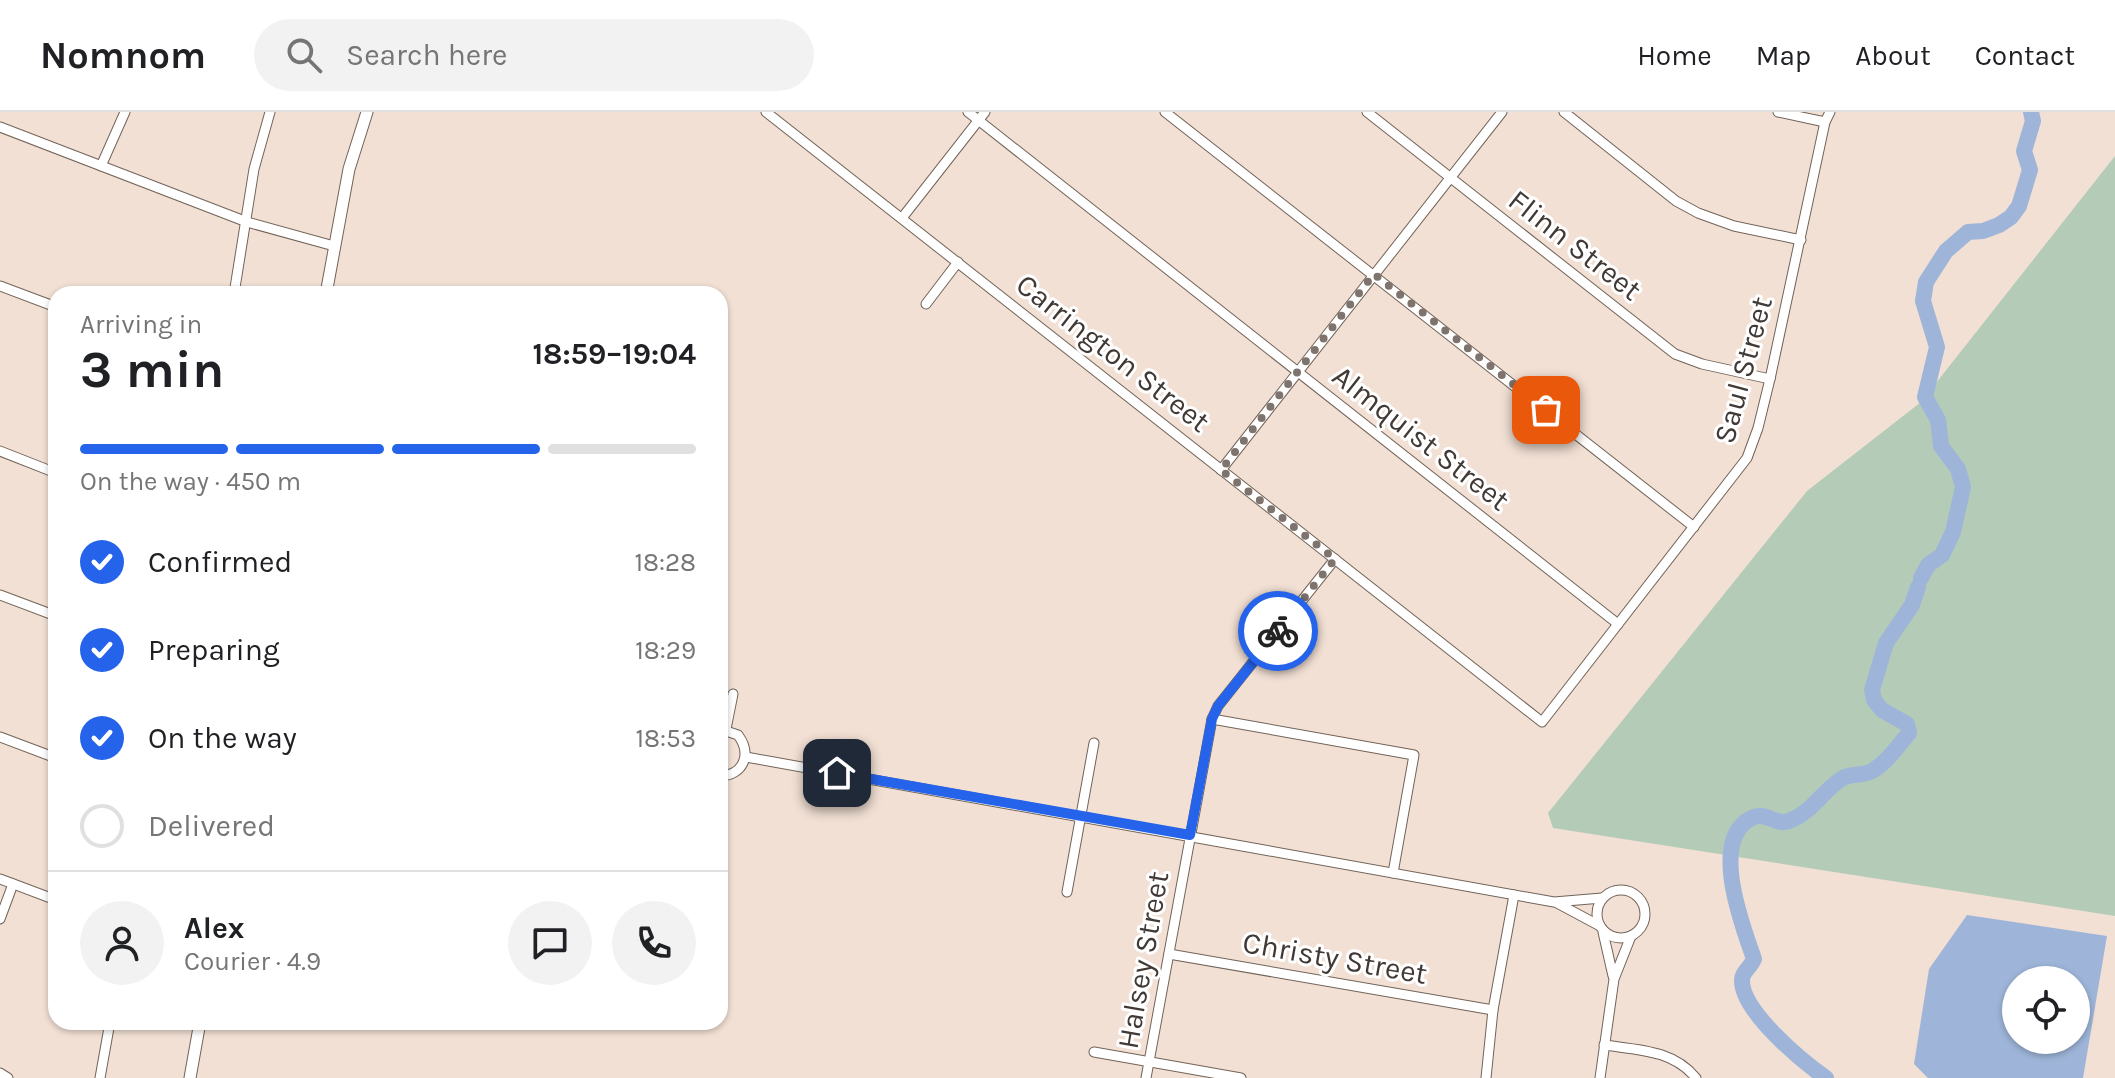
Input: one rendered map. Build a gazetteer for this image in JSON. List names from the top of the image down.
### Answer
{
  "streets": {
    "street": [
      "Flinn Street",
      "Carrington Street",
      "Saul Street",
      "Almquist Street",
      "Christy Street",
      "Halsey Street"
    ]
  },
  "crossings": [
    ["Flinn Street", "Saul Street"],
    ["Carrington Street", "Saul Street"],
    ["Carrington Street", "Halsey Street"],
    ["Saul Street", "Almquist Street"],
    ["Christy Street", "Halsey Street"]
  ],
  "page": {
    "header": "Nomnom",
    "search": "Search here",
    "nav": [
      "Home",
      "Map",
      "About",
      "Contact"
    ],
    "heading": ["3 min", "Arriving in", "18:59–19:04"],
    "panel": ["Alex", "Courier · 4.9"],
    "bar": "On the way · 450 m",
    "list": [
      ["Confirmed", "18:28"],
      ["Preparing", "18:29"],
      ["On the way", "18:53"],
      "Delivered"
    ]
  }
}
